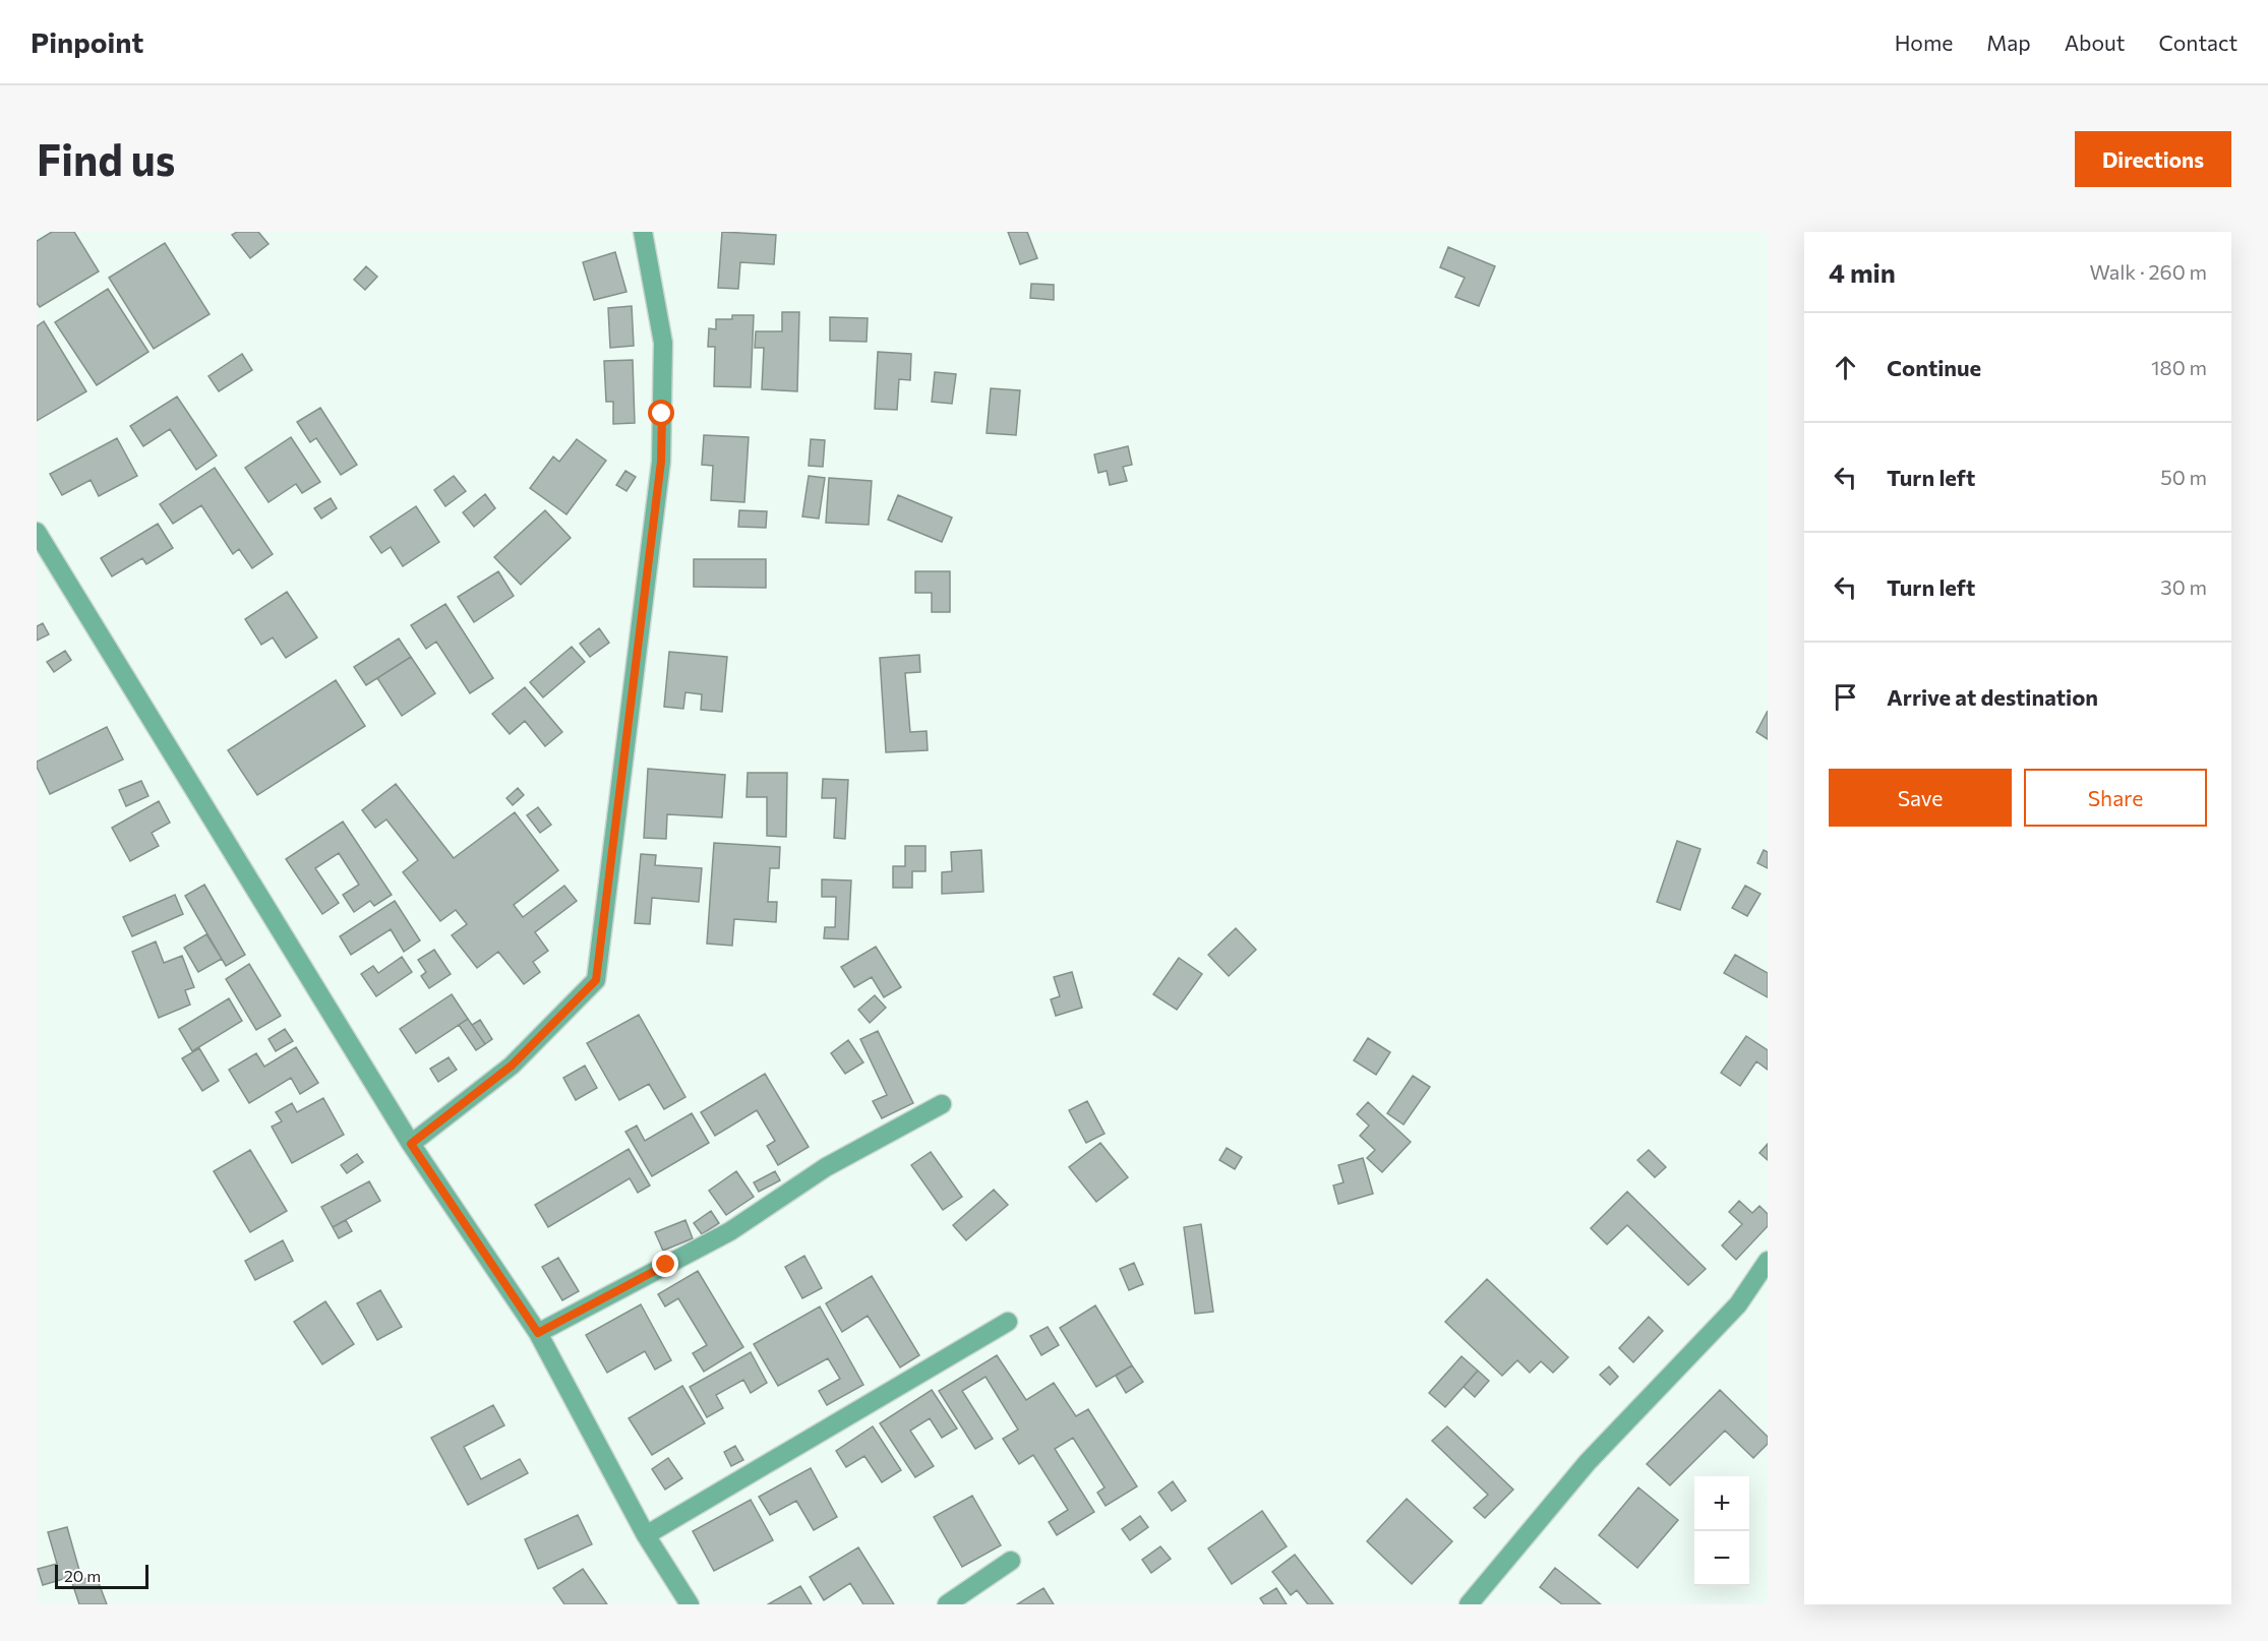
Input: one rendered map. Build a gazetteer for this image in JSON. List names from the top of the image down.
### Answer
{
  "scale_bar": "20 m",
  "page": {
    "header": "Pinpoint",
    "nav": [
      "Home",
      "Map",
      "About",
      "Contact"
    ],
    "buttons": [
      "Directions",
      ["Save", "Share"]
    ],
    "title": "Find us",
    "heading": ["4 min", "Walk · 260 m"],
    "list": [
      ["Continue", "180 m"],
      ["Turn left", "50 m"],
      ["Turn left", "30 m"],
      "Arrive at destination"
    ],
    "map_buttons": ["+", "−"],
    "scale": "20 m"
  }
}
